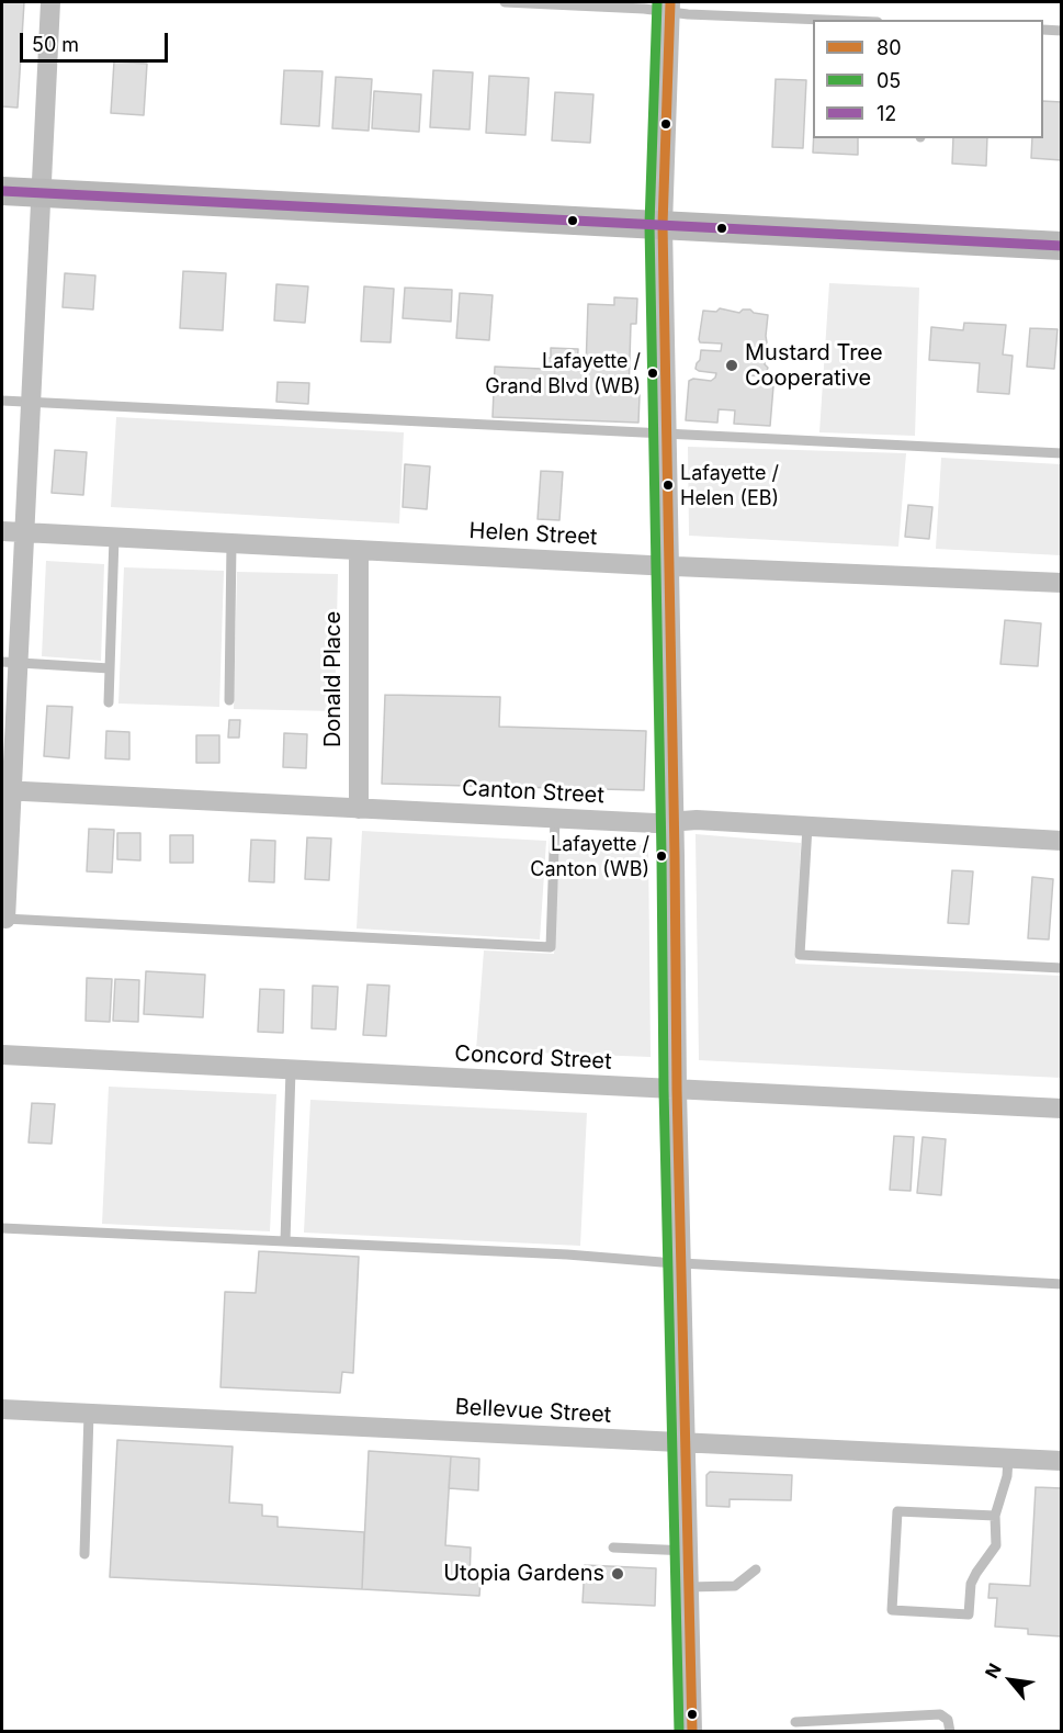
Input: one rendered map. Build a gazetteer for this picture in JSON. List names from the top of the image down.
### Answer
{
  "streets": {
    "street": [
      "Helen Street",
      "Donald Place",
      "Canton Street",
      "Concord Street",
      "Bellevue Street"
    ]
  },
  "crossings": [
    ["Helen Street", "Donald Place"],
    ["Donald Place", "Canton Street"]
  ],
  "places": [
    "Mustard Tree Cooperative",
    "Lafayette / Grand Blvd (WB)",
    "Lafayette / Helen (EB)",
    "Lafayette / Canton (WB)",
    "Utopia Gardens"
  ],
  "lines": ["transit line 80", "transit line 05", "transit line 12"],
  "legend": ["80", "05", "12"],
  "scale_bar": "50 m",
  "north": "top left"
}
